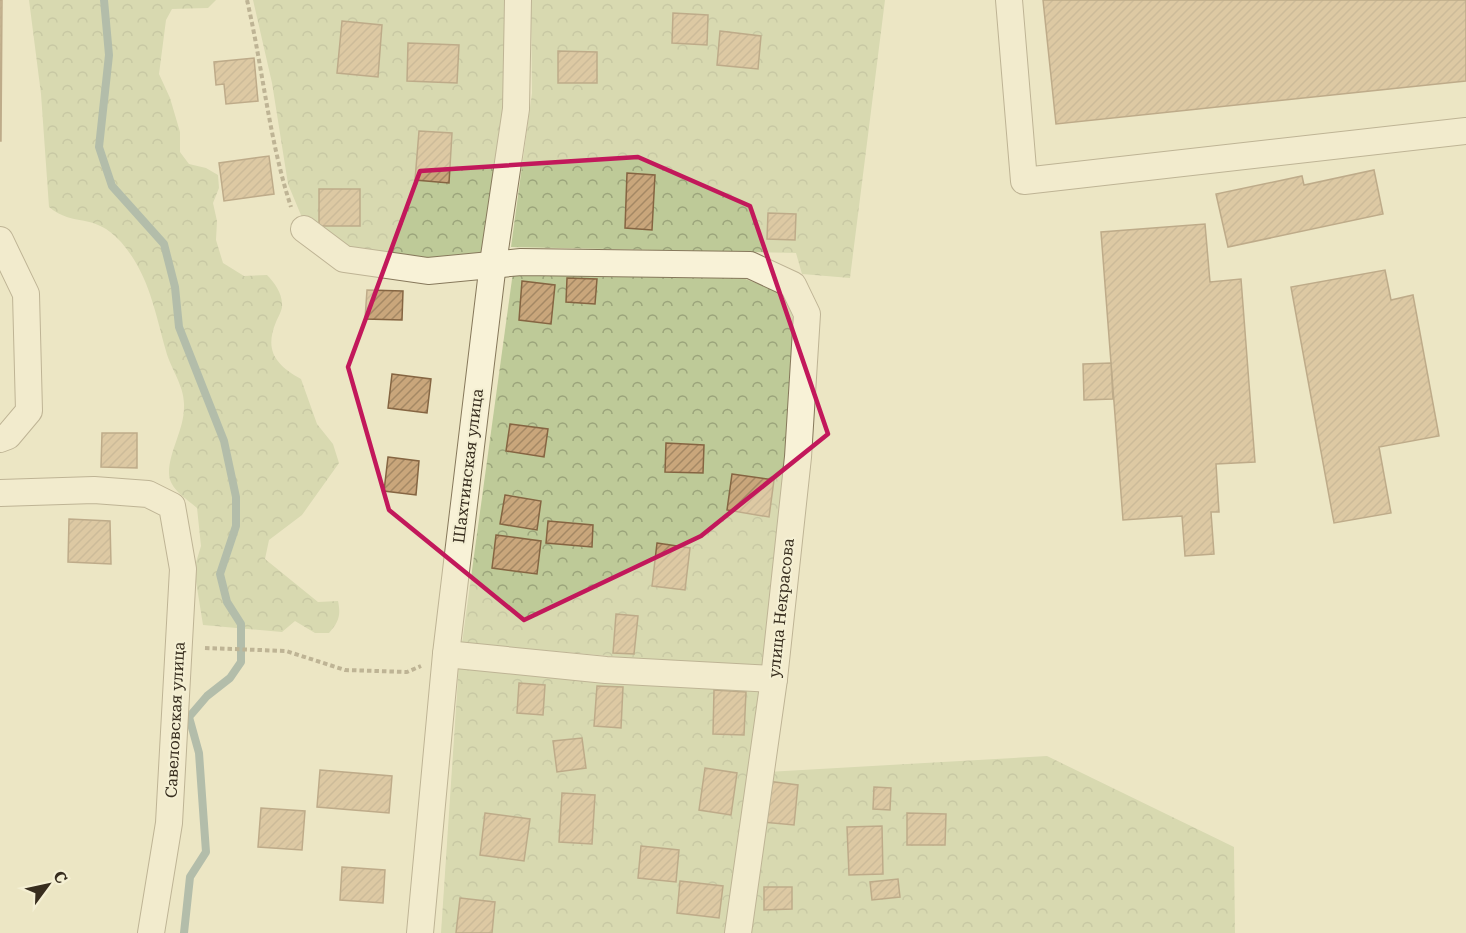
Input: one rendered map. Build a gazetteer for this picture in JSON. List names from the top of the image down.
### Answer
{
  "streets": {
    "street": ["Шахтинская улица", "улица Некрасова", "Савеловская улица"]
  },
  "crossings": [
    ["Шахтинская улица", "улица Некрасова"]
  ],
  "north": "top right"
}
